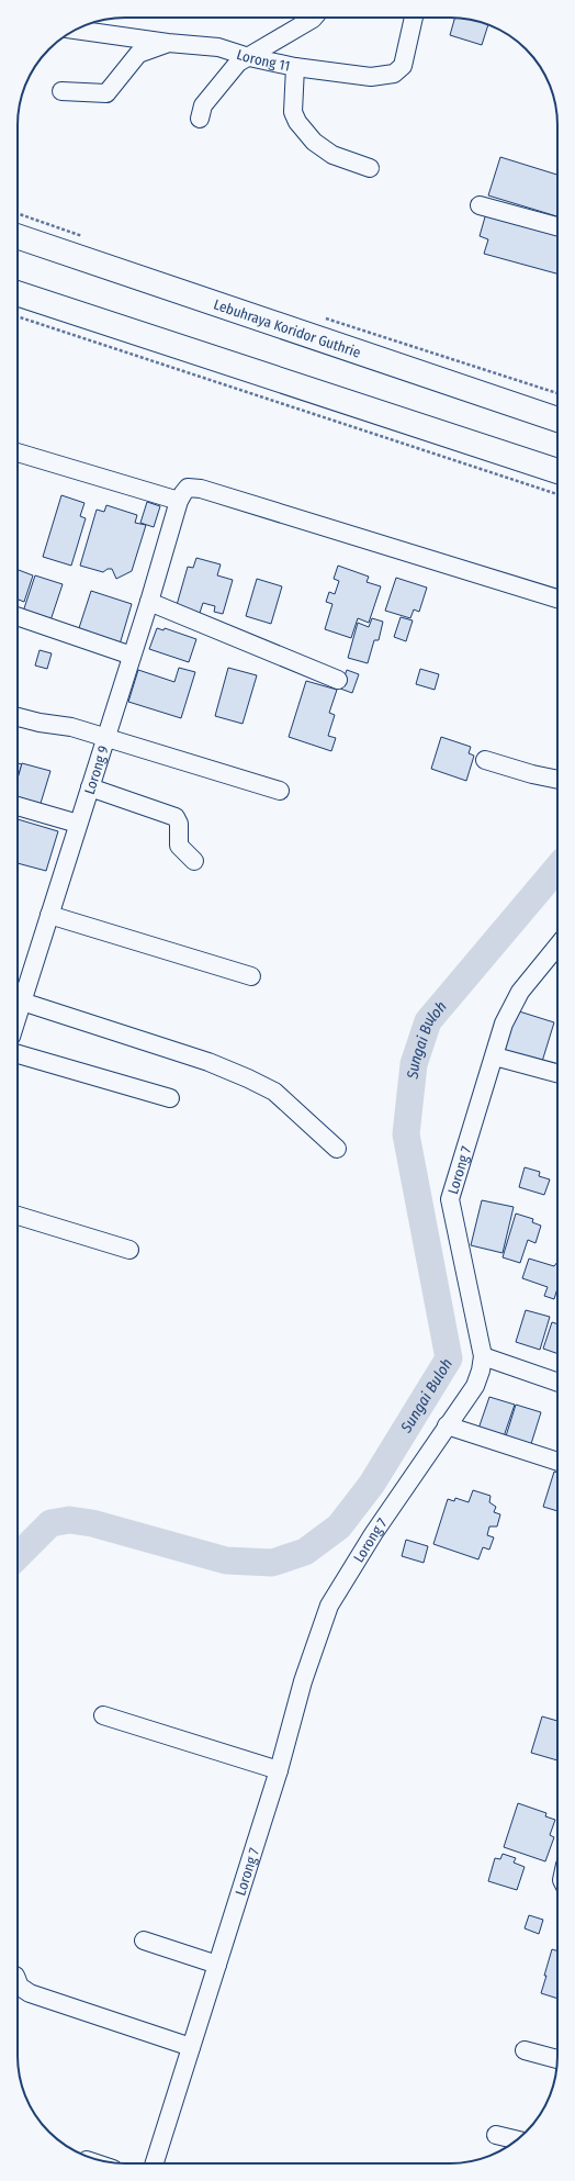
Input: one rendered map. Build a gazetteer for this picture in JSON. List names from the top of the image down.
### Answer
{
  "streets": {
    "highway": ["Lebuhraya Koridor Guthrie"],
    "street": ["Lorong 11", "Lorong 9", "Lorong 7"]
  },
  "water": ["Sungai Buloh"]
}
